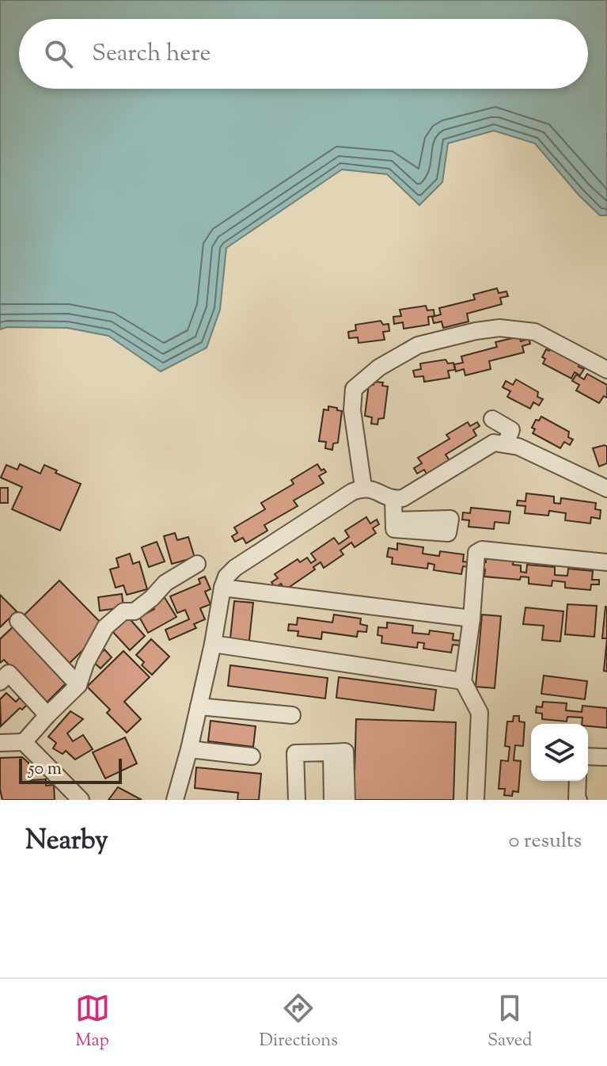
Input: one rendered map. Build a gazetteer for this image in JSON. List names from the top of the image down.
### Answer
{
  "scale_bar": "50 m",
  "page": {
    "search": "Search here",
    "scale": "50 m",
    "heading": ["Nearby", "0 results"],
    "nav": ["Map", "Directions", "Saved"]
  }
}
